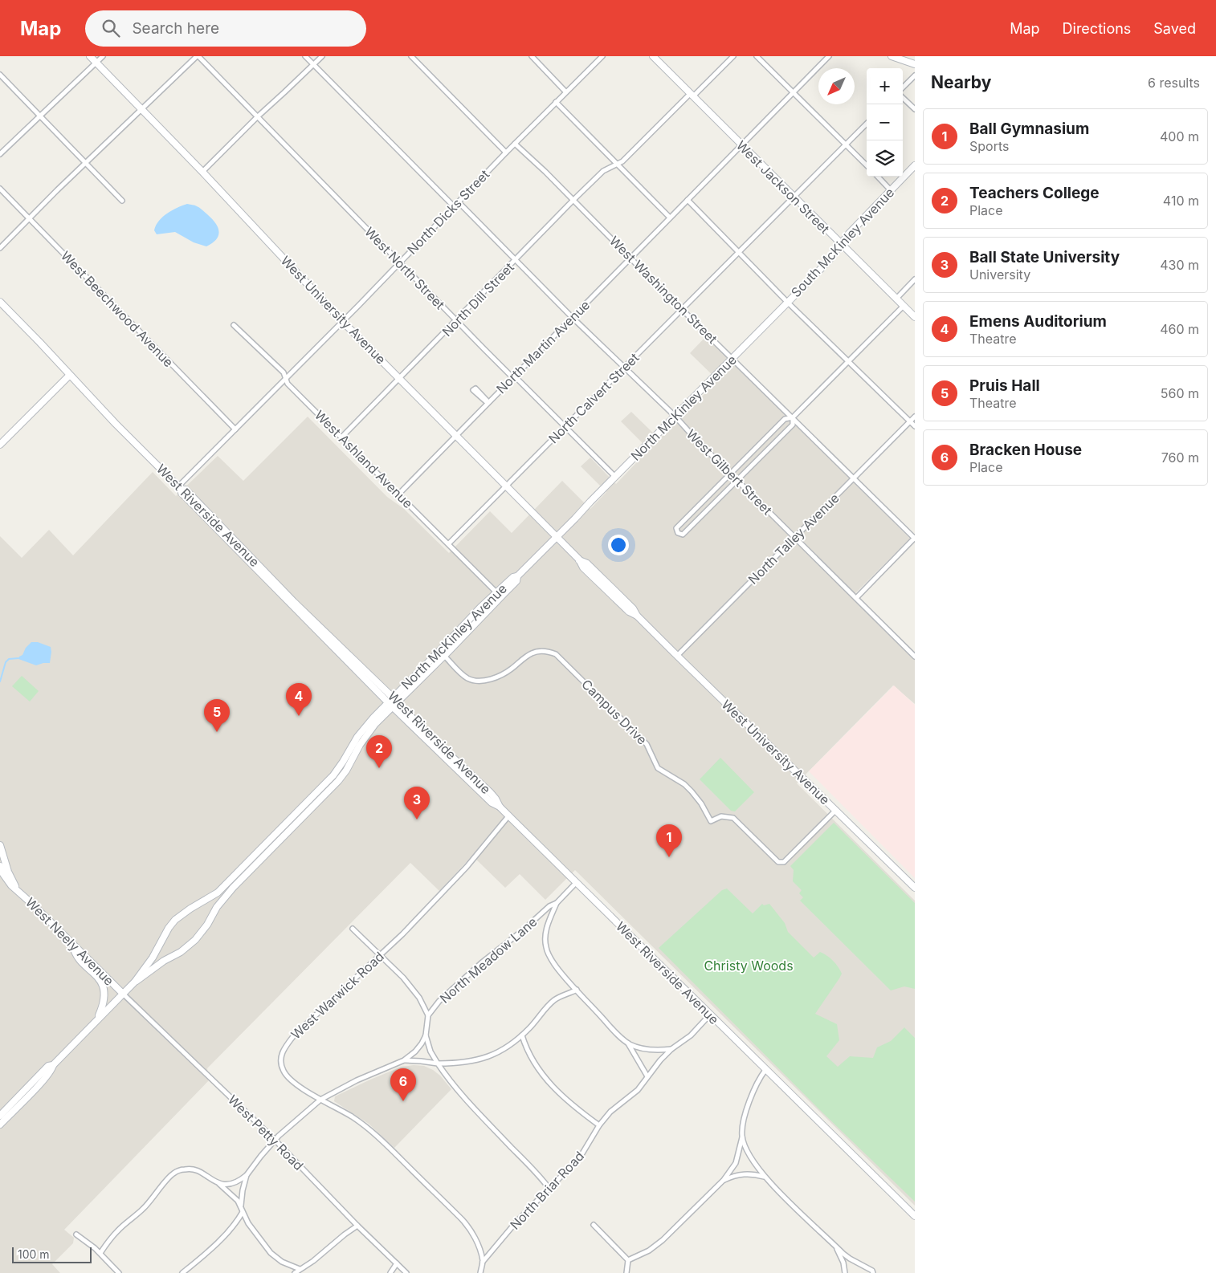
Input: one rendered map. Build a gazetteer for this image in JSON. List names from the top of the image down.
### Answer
{
  "streets": {
    "street": [
      "West Jackson Street",
      "North Dicks Street",
      "South McKinley Avenue",
      "West North Street",
      "West Washington Street",
      "North Dill Street",
      "West Beechwood Avenue",
      "West University Avenue",
      "North Martin Avenue",
      "North Calvert Street",
      "North McKinley Avenue",
      "West Ashland Avenue",
      "West Gilbert Street",
      "West Riverside Avenue",
      "North Talley Avenue",
      "Campus Drive",
      "West Neely Avenue",
      "North Meadow Lane",
      "West Warwick Road",
      "West Petty Road",
      "North Briar Road"
    ]
  },
  "crossings": [
    ["West Jackson Street", "South McKinley Avenue"],
    ["West Jackson Street", "North Dill Street"],
    ["West Jackson Street", "North Martin Avenue"],
    ["West Jackson Street", "North Calvert Street"],
    ["North Dicks Street", "West North Street"],
    ["North Dicks Street", "West Washington Street"],
    ["North Dicks Street", "West Beechwood Avenue"],
    ["North Dicks Street", "West University Avenue"],
    ["North Dicks Street", "West Ashland Avenue"],
    ["North Dicks Street", "West Gilbert Street"],
    ["North Dicks Street", "West Riverside Avenue"],
    ["South McKinley Avenue", "North McKinley Avenue"],
    ["West North Street", "North Dill Street"],
    ["West North Street", "North Martin Avenue"],
    ["West North Street", "North Calvert Street"],
    ["West North Street", "North McKinley Avenue"],
    ["West Washington Street", "North Dill Street"],
    ["West Washington Street", "North Martin Avenue"],
    ["West Washington Street", "North Calvert Street"],
    ["West Washington Street", "North McKinley Avenue"],
    ["West Washington Street", "North Talley Avenue"],
    ["North Dill Street", "West University Avenue"],
    ["North Dill Street", "West Ashland Avenue"],
    ["North Dill Street", "West Gilbert Street"],
    ["West University Avenue", "North Martin Avenue"],
    ["West University Avenue", "North Calvert Street"],
    ["West University Avenue", "North McKinley Avenue"],
    ["West University Avenue", "North Talley Avenue"],
    ["West University Avenue", "Campus Drive"],
    ["North Martin Avenue", "West Ashland Avenue"],
    ["North Martin Avenue", "West Gilbert Street"],
    ["North Calvert Street", "West Ashland Avenue"],
    ["North Calvert Street", "West Gilbert Street"],
    ["North McKinley Avenue", "West Ashland Avenue"],
    ["North McKinley Avenue", "West Gilbert Street"],
    ["North McKinley Avenue", "West Riverside Avenue"],
    ["North McKinley Avenue", "Campus Drive"],
    ["North McKinley Avenue", "West Neely Avenue"],
    ["North McKinley Avenue", "West Petty Road"],
    ["West Gilbert Street", "North Talley Avenue"],
    ["West Riverside Avenue", "North Meadow Lane"],
    ["West Riverside Avenue", "West Warwick Road"],
    ["West Riverside Avenue", "North Briar Road"],
    ["West Neely Avenue", "West Petty Road"],
    ["West Warwick Road", "North Briar Road"]
  ],
  "parks": ["Christy Woods"],
  "scale_bar": "100 m",
  "north": "bottom left",
  "page": {
    "header": "Map",
    "search": "Search here",
    "nav": ["Map", "Directions", "Saved"],
    "heading": ["Nearby", "6 results"],
    "map_buttons": ["+", "−"],
    "list": [
      {
        "mark": "1",
        "name": "Ball Gymnasium",
        "note": "Sports",
        "value": "400 m"
      },
      {
        "mark": "2",
        "name": "Teachers College",
        "note": "Place",
        "value": "410 m"
      },
      {
        "mark": "3",
        "name": "Ball State University",
        "note": "University",
        "value": "430 m"
      },
      {
        "mark": "4",
        "name": "Emens Auditorium",
        "note": "Theatre",
        "value": "460 m"
      },
      {
        "mark": "5",
        "name": "Pruis Hall",
        "note": "Theatre",
        "value": "560 m"
      },
      {
        "mark": "6",
        "name": "Bracken House",
        "note": "Place",
        "value": "760 m"
      }
    ],
    "pins": [
      "4",
      "5",
      "2",
      "3",
      "1",
      "6"
    ],
    "scale": "100 m"
  }
}
